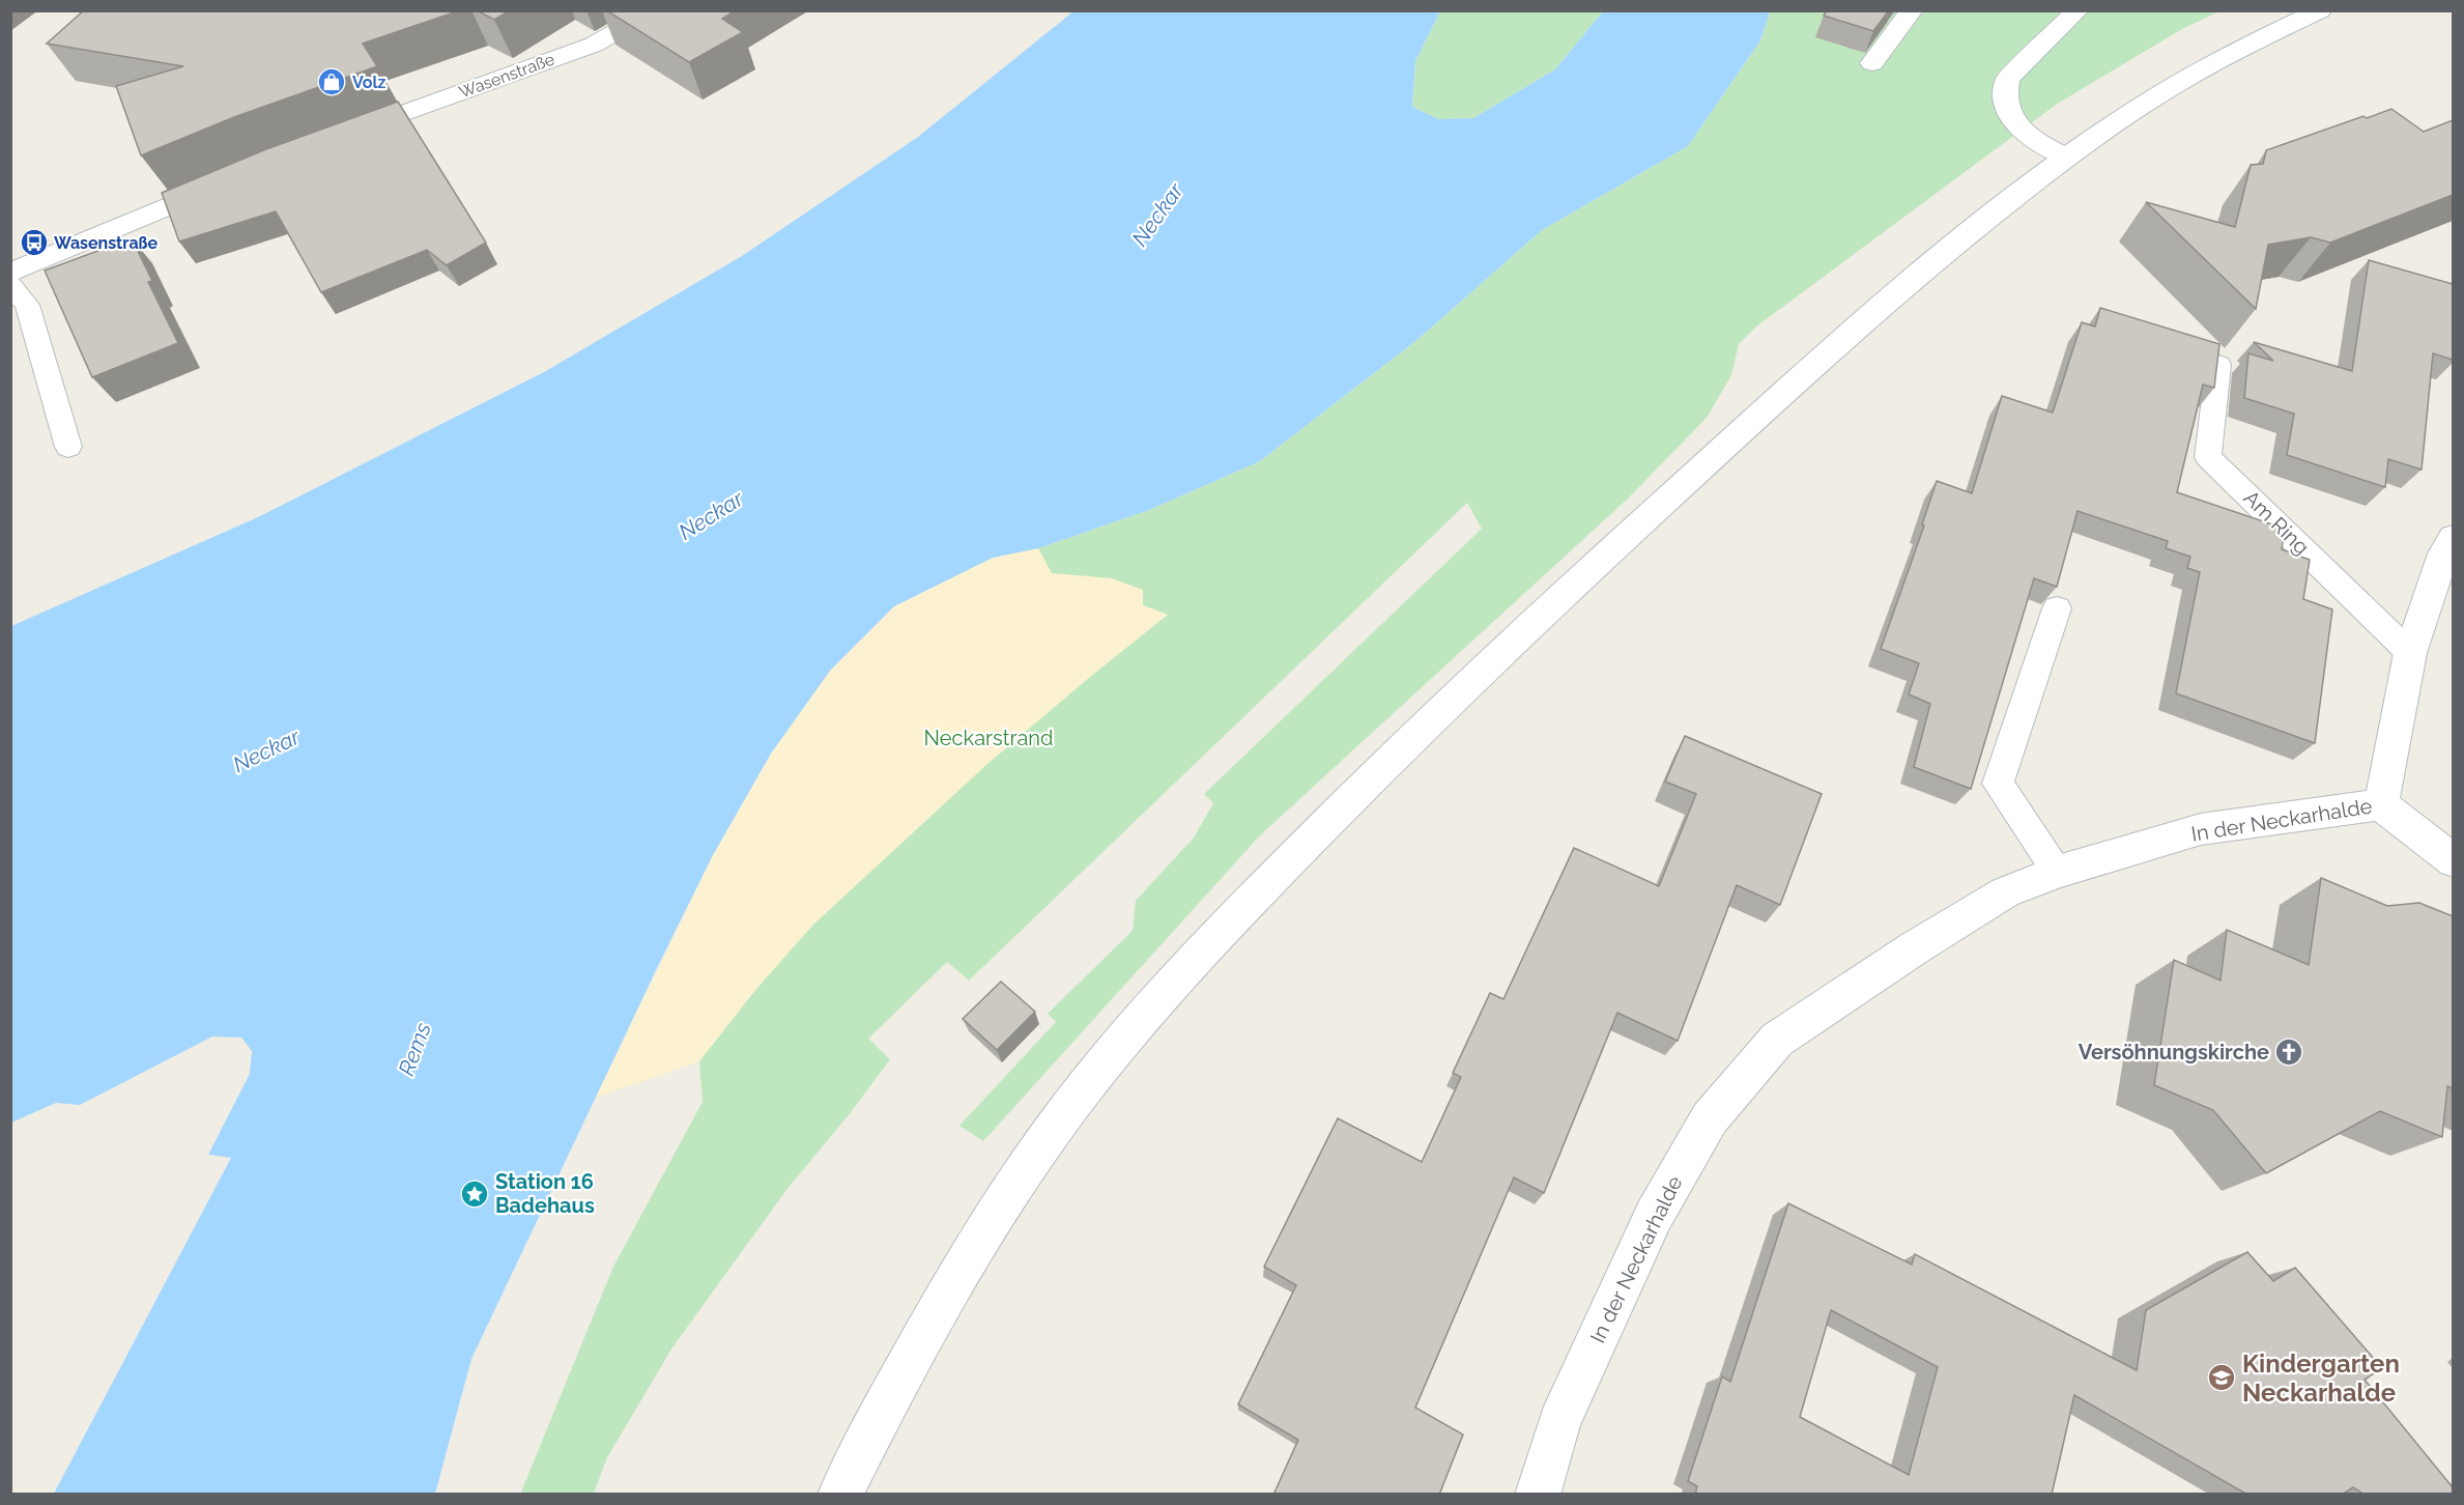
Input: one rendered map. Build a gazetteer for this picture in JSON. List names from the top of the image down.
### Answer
{
  "streets": {
    "street": ["Wasenstraße", "In der Neckarhalde"],
    "lane": ["Am Ring"]
  },
  "water": ["Neckar", "Rems"],
  "parks": ["Neckarstrand"],
  "places": {
    "shop": ["Volz"],
    "bus stop": ["Wasenstraße"],
    "church": ["Versöhnungskirche"],
    "place": ["Station 16 Badehaus"],
    "school or university": ["Kindergarten Neckarhalde"]
  }
}
